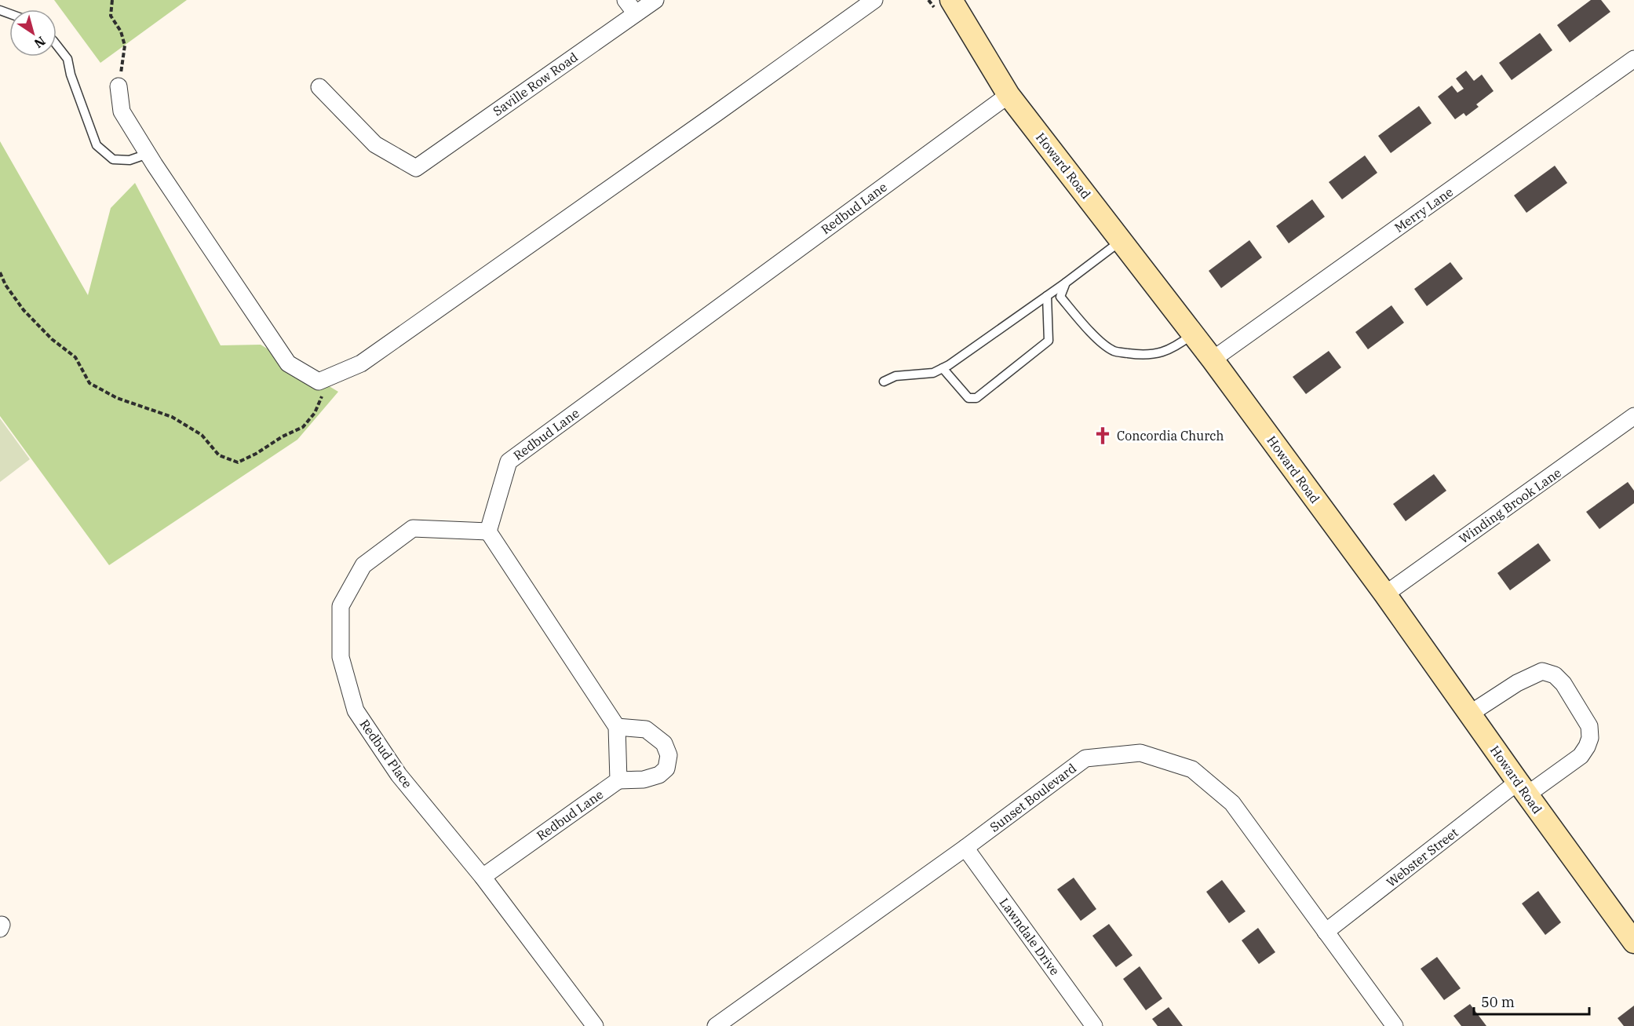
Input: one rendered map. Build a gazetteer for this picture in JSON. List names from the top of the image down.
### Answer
{
  "streets": {
    "street": [
      "Saville Row Road",
      "Howard Road",
      "Redbud Lane",
      "Merry Lane",
      "Winding Brook Lane",
      "Redbud Place",
      "Sunset Boulevard",
      "Webster Street",
      "Lawndale Drive"
    ]
  },
  "crossings": [
    ["Howard Road", "Redbud Lane"],
    ["Howard Road", "Merry Lane"],
    ["Howard Road", "Winding Brook Lane"],
    ["Howard Road", "Webster Street"],
    ["Redbud Lane", "Redbud Place"],
    ["Sunset Boulevard", "Webster Street"],
    ["Sunset Boulevard", "Lawndale Drive"]
  ],
  "places": {
    "church": ["Concordia Church"]
  },
  "scale_bar": "50 m",
  "north": "bottom right"
}
